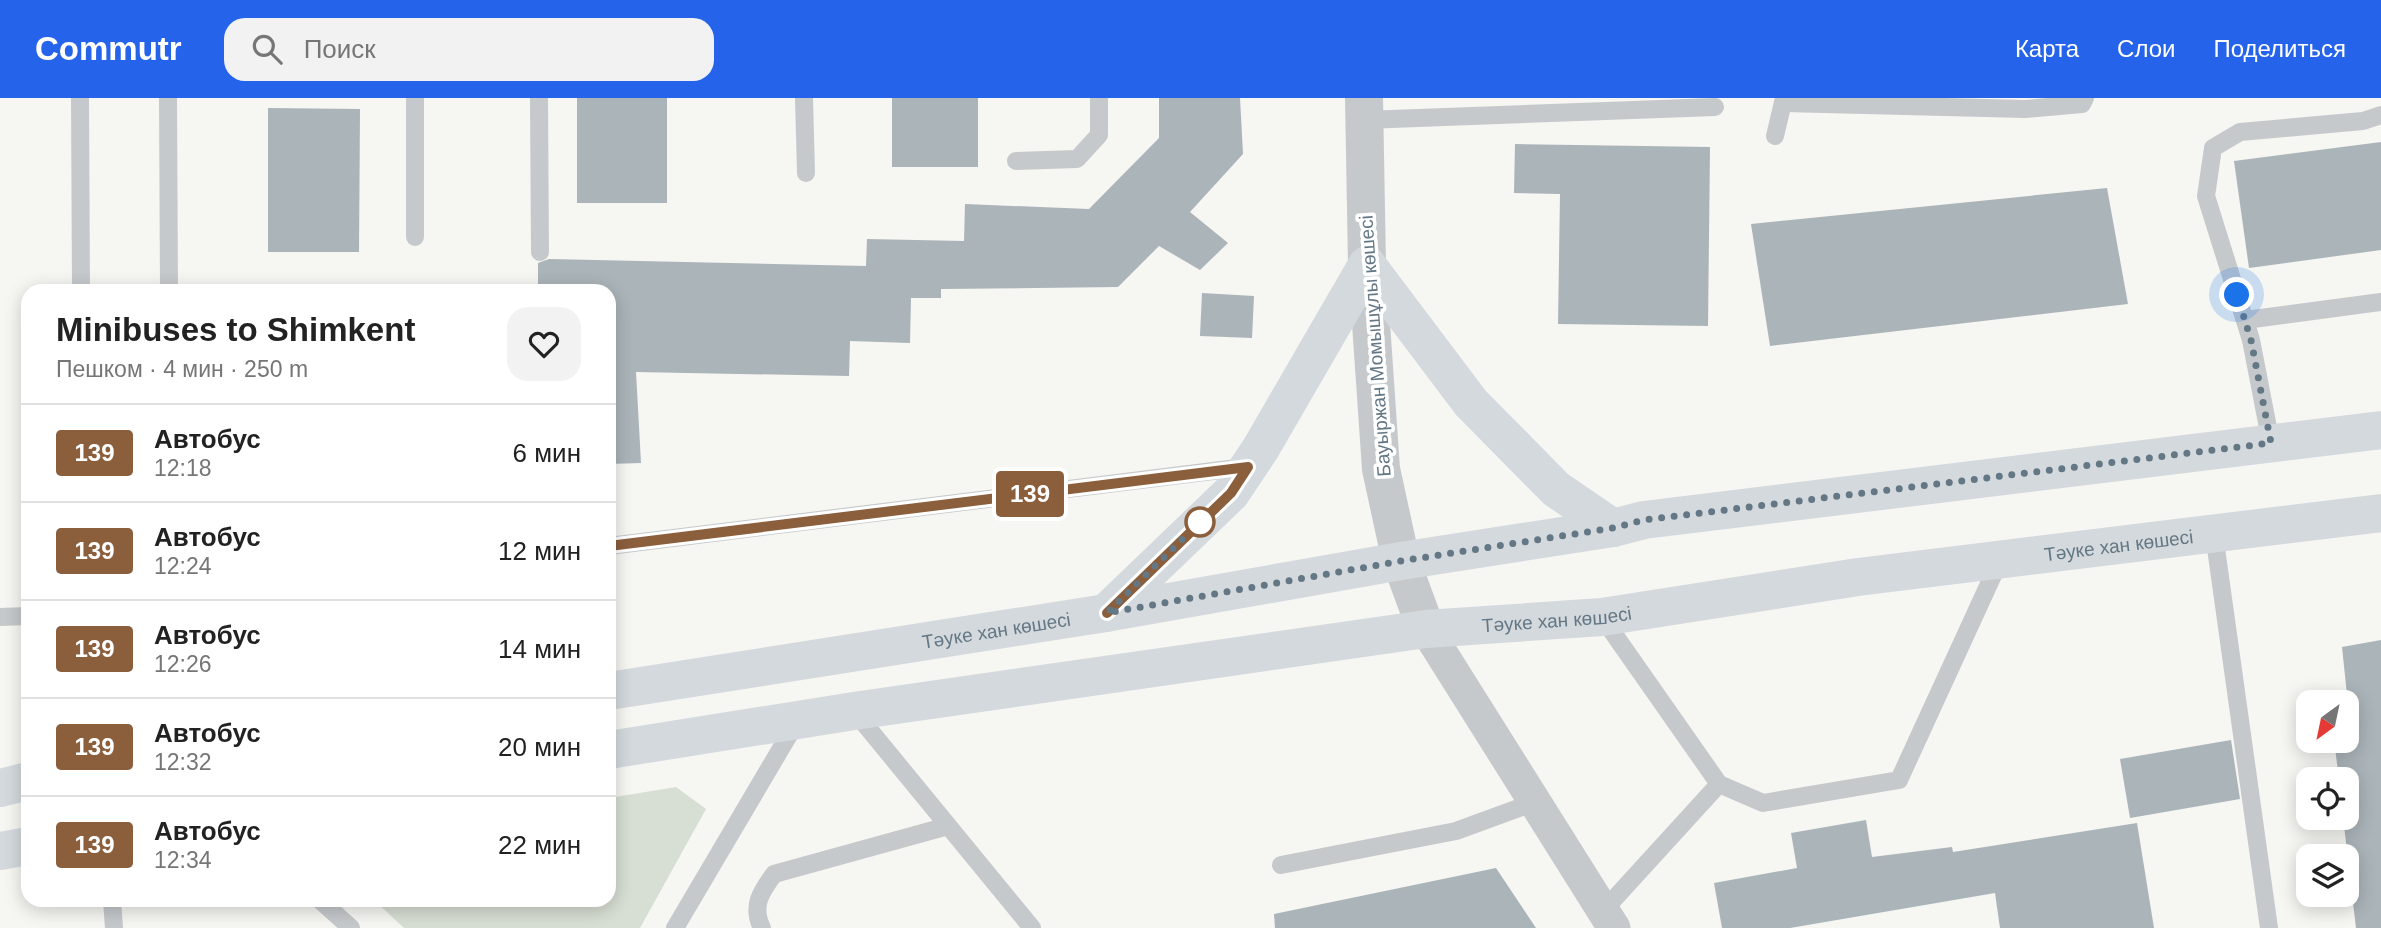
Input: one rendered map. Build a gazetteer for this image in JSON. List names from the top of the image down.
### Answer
{
  "streets": {
    "main road": ["Тәуке хан көшесі"],
    "street": ["Бауыржан Момышұлы көшесі"]
  },
  "crossings": [
    ["Бауыржан Момышұлы көшесі", "Тәуке хан көшесі"]
  ],
  "lines": ["bus line 139"],
  "north": "bottom left",
  "page": {
    "header": "Commutr",
    "search": "Поиск",
    "nav": ["Карта", "Слои", "Поделиться"],
    "on_map": "139",
    "heading": ["Minibuses to Shimkent", "Пешком · 4 мин · 250 m"],
    "list": [
      {
        "mark": "139",
        "name": "Автобус",
        "note": "12:18",
        "value": "6 мин"
      },
      {
        "mark": "139",
        "name": "Автобус",
        "note": "12:24",
        "value": "12 мин"
      },
      {
        "mark": "139",
        "name": "Автобус",
        "note": "12:26",
        "value": "14 мин"
      },
      {
        "mark": "139",
        "name": "Автобус",
        "note": "12:32",
        "value": "20 мин"
      },
      {
        "mark": "139",
        "name": "Автобус",
        "note": "12:34",
        "value": "22 мин"
      }
    ]
  }
}
